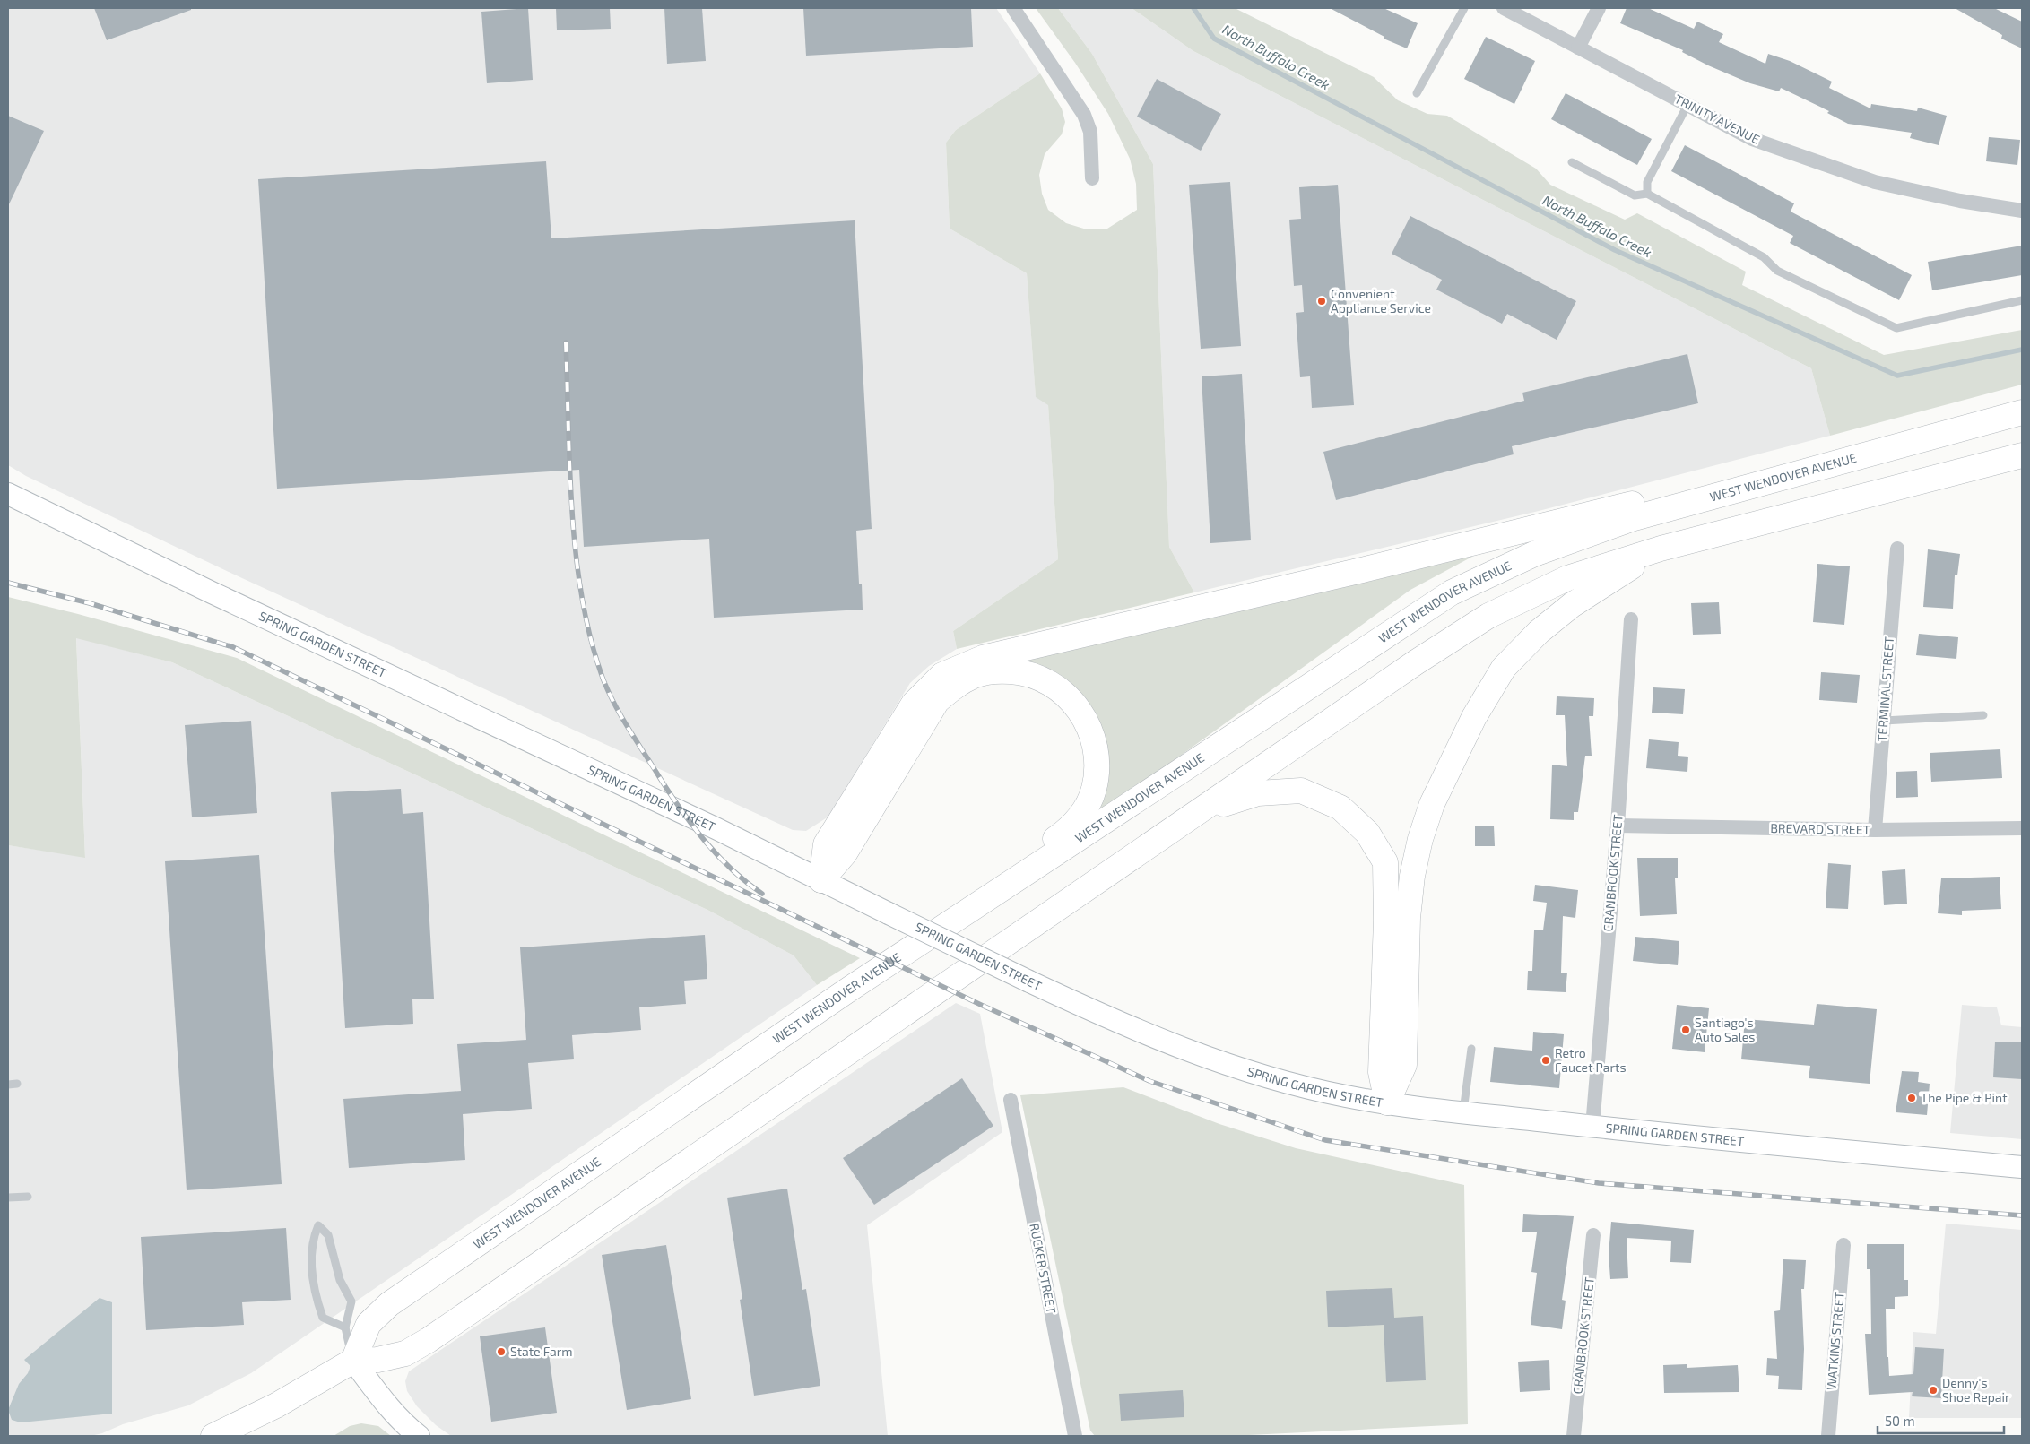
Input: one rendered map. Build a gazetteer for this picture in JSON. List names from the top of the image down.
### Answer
{
  "streets": {
    "highway": ["WEST WENDOVER AVENUE"],
    "main road": ["SPRING GARDEN STREET"],
    "street": [
      "TRINITY AVENUE",
      "TERMINAL STREET",
      "BREVARD STREET",
      "CRANBROOK STREET",
      "RUCKER STREET",
      "WATKINS STREET"
    ]
  },
  "crossings": [
    ["SPRING GARDEN STREET", "CRANBROOK STREET"],
    ["TERMINAL STREET", "BREVARD STREET"],
    ["BREVARD STREET", "CRANBROOK STREET"]
  ],
  "water": ["North Buffalo Creek"],
  "places": [
    "Convenient Appliance Service",
    "Santiago's Auto Sales",
    "Retro Faucet Parts",
    "The Pipe & Pint",
    "State Farm",
    "Denny's Shoe Repair"
  ],
  "scale_bar": "50 m"
}
